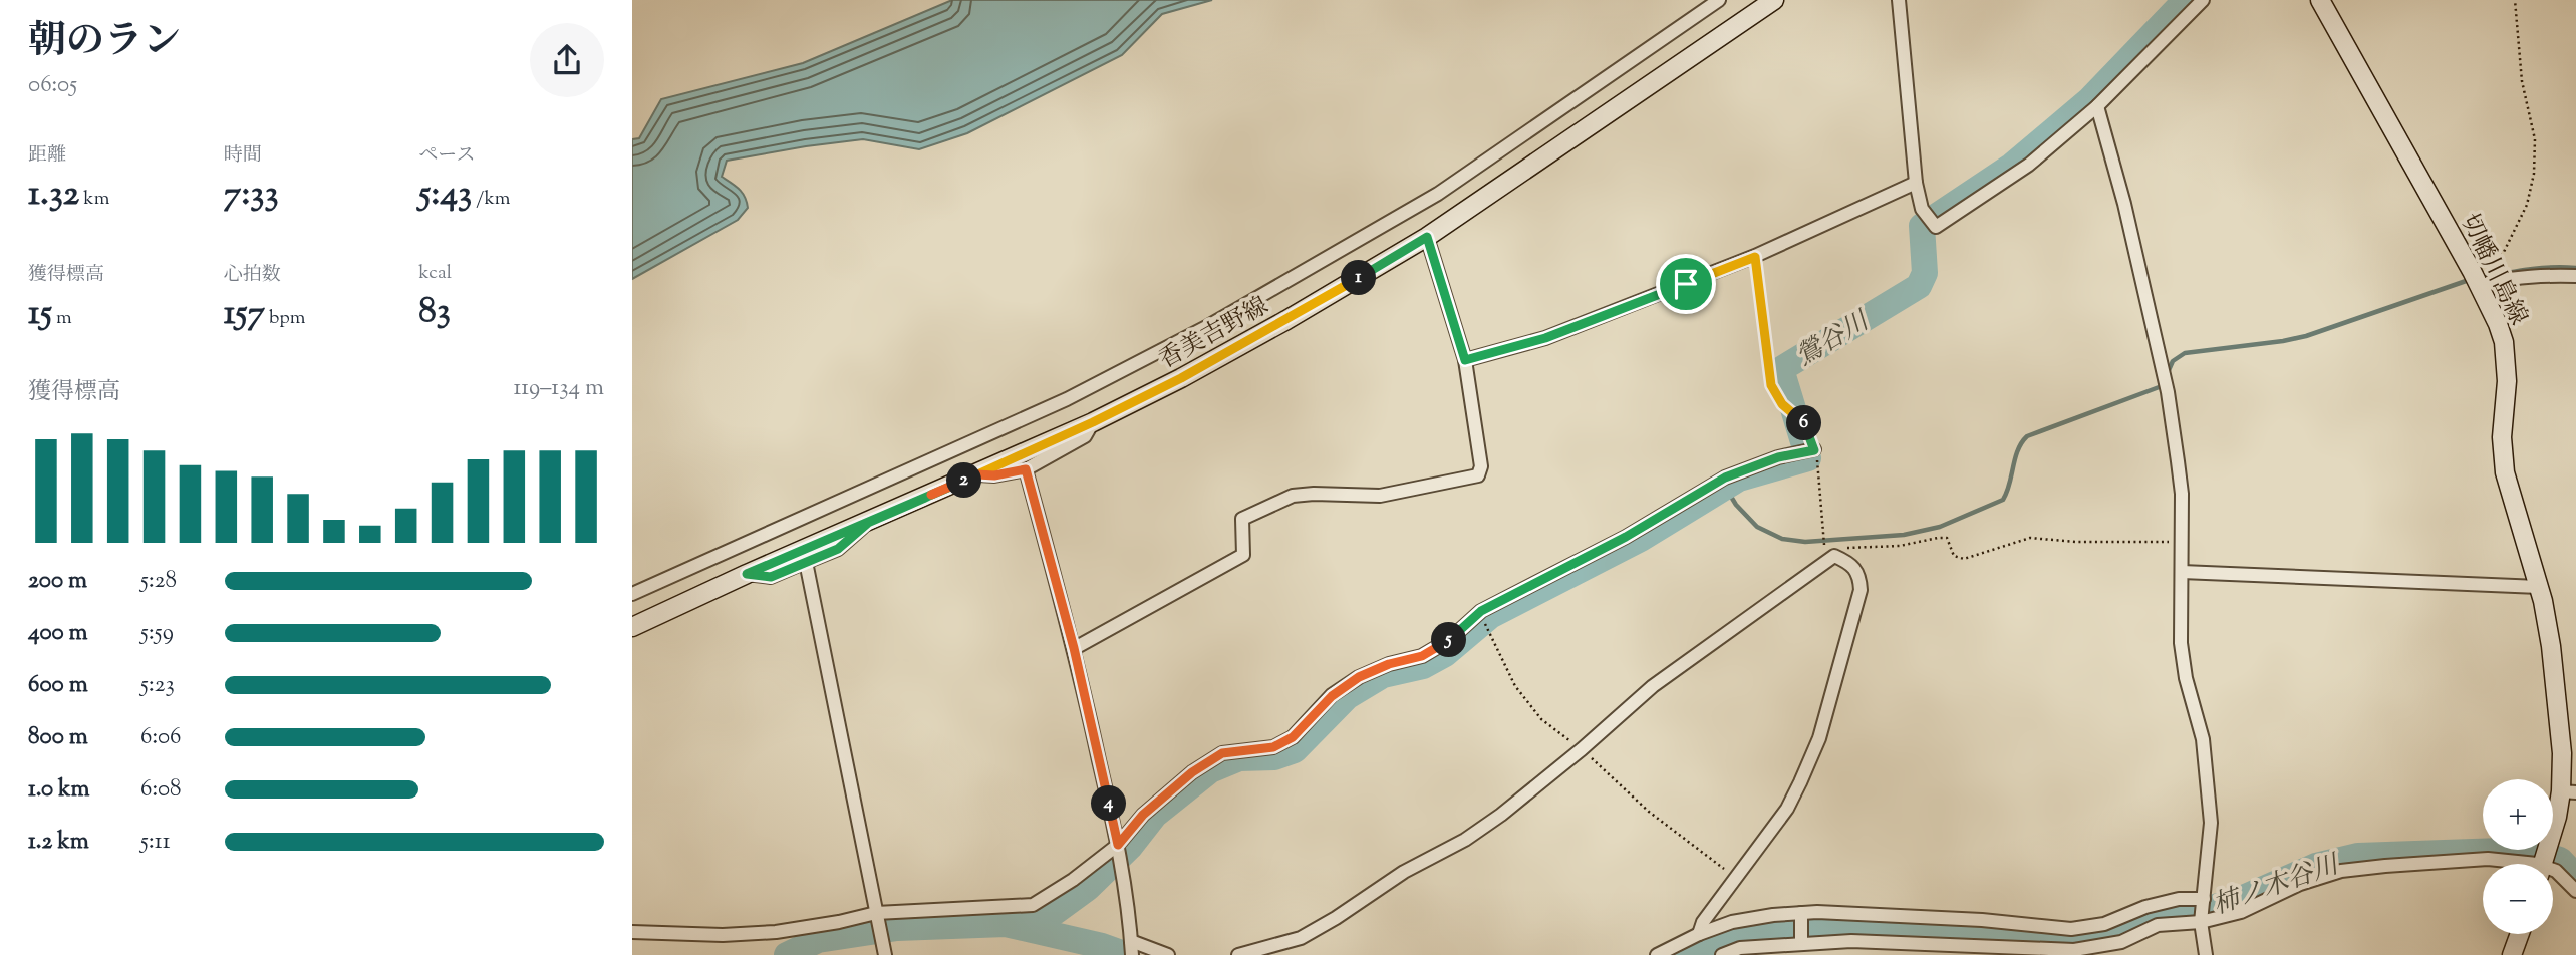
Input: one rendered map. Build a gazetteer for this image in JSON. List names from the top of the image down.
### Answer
{
  "streets": {
    "main road": ["切幡川島線", "香美吉野線"]
  },
  "water": ["鶯谷川", "柿ノ木谷川"],
  "page": {
    "heading": ["朝のラン", "06:05"],
    "stats": [
      ["距離", "1.32 km"],
      ["時間", "7:33"],
      ["ペース", "5:43 /km"],
      ["獲得標高", "15 m"],
      ["心拍数", "157 bpm"],
      ["kcal", "83"]
    ],
    "pins": [
      "1",
      "6",
      "2",
      "5",
      "4"
    ],
    "chart": ["獲得標高", "119–134 m"],
    "list": [
      {
        "name": "200 m",
        "note": "5:28"
      },
      {
        "name": "400 m",
        "note": "5:59"
      },
      {
        "name": "600 m",
        "note": "5:23"
      },
      {
        "name": "800 m",
        "note": "6:06"
      },
      {
        "name": "1.0 km",
        "note": "6:08"
      },
      {
        "name": "1.2 km",
        "note": "5:11"
      }
    ],
    "map_buttons": ["+", "−"]
  }
}
